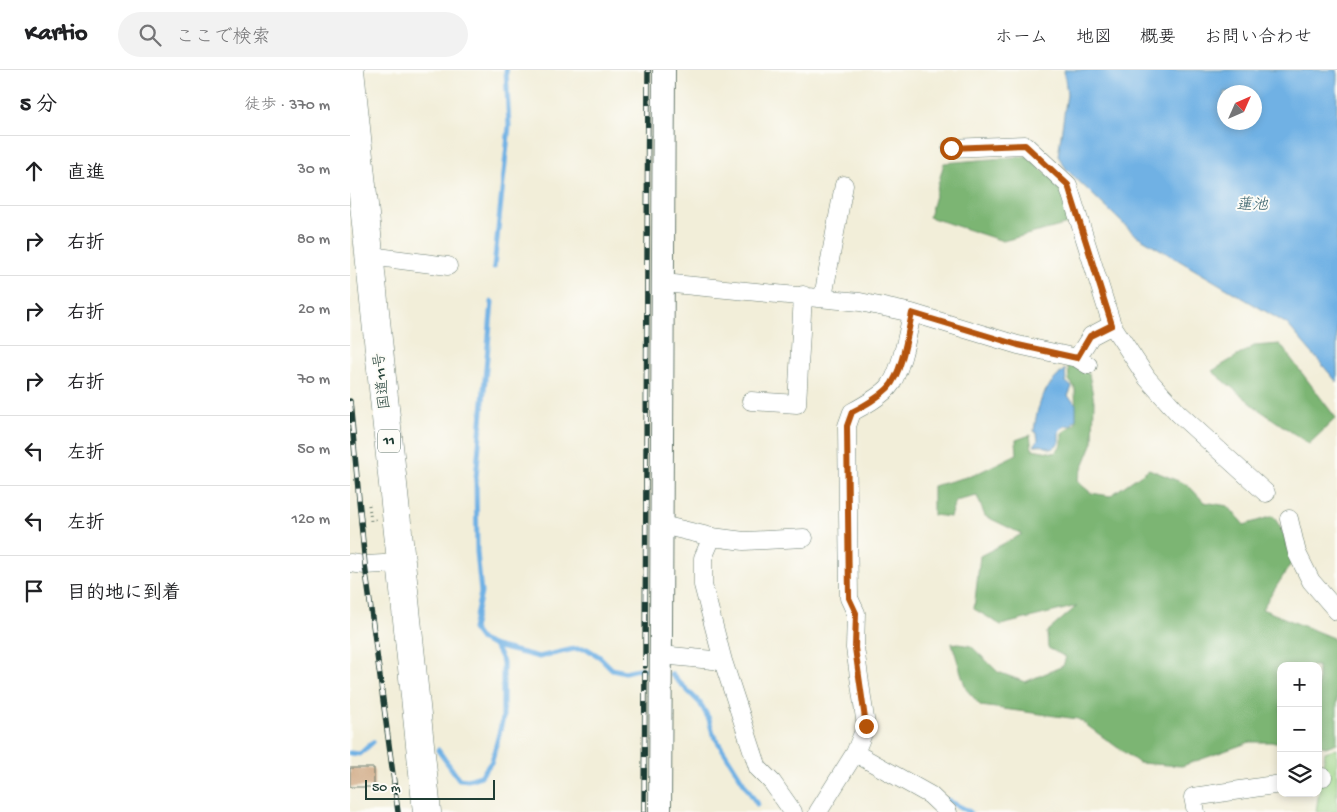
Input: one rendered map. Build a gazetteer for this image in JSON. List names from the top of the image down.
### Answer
{
  "streets": {
    "highway": ["国道11号", "11"]
  },
  "water": ["蓮池"],
  "scale_bar": "50 m",
  "north": "top right",
  "page": {
    "header": "Kartio",
    "search": "ここで検索",
    "nav": [
      "ホーム",
      "地図",
      "概要",
      "お問い合わせ"
    ],
    "heading": ["5 分", "徒歩 · 370 m"],
    "list": [
      ["直進", "30 m"],
      ["右折", "80 m"],
      ["右折", "20 m"],
      ["右折", "70 m"],
      ["左折", "50 m"],
      ["左折", "120 m"],
      "目的地に到着"
    ],
    "map_buttons": ["+", "−"],
    "scale": "50 m"
  }
}
